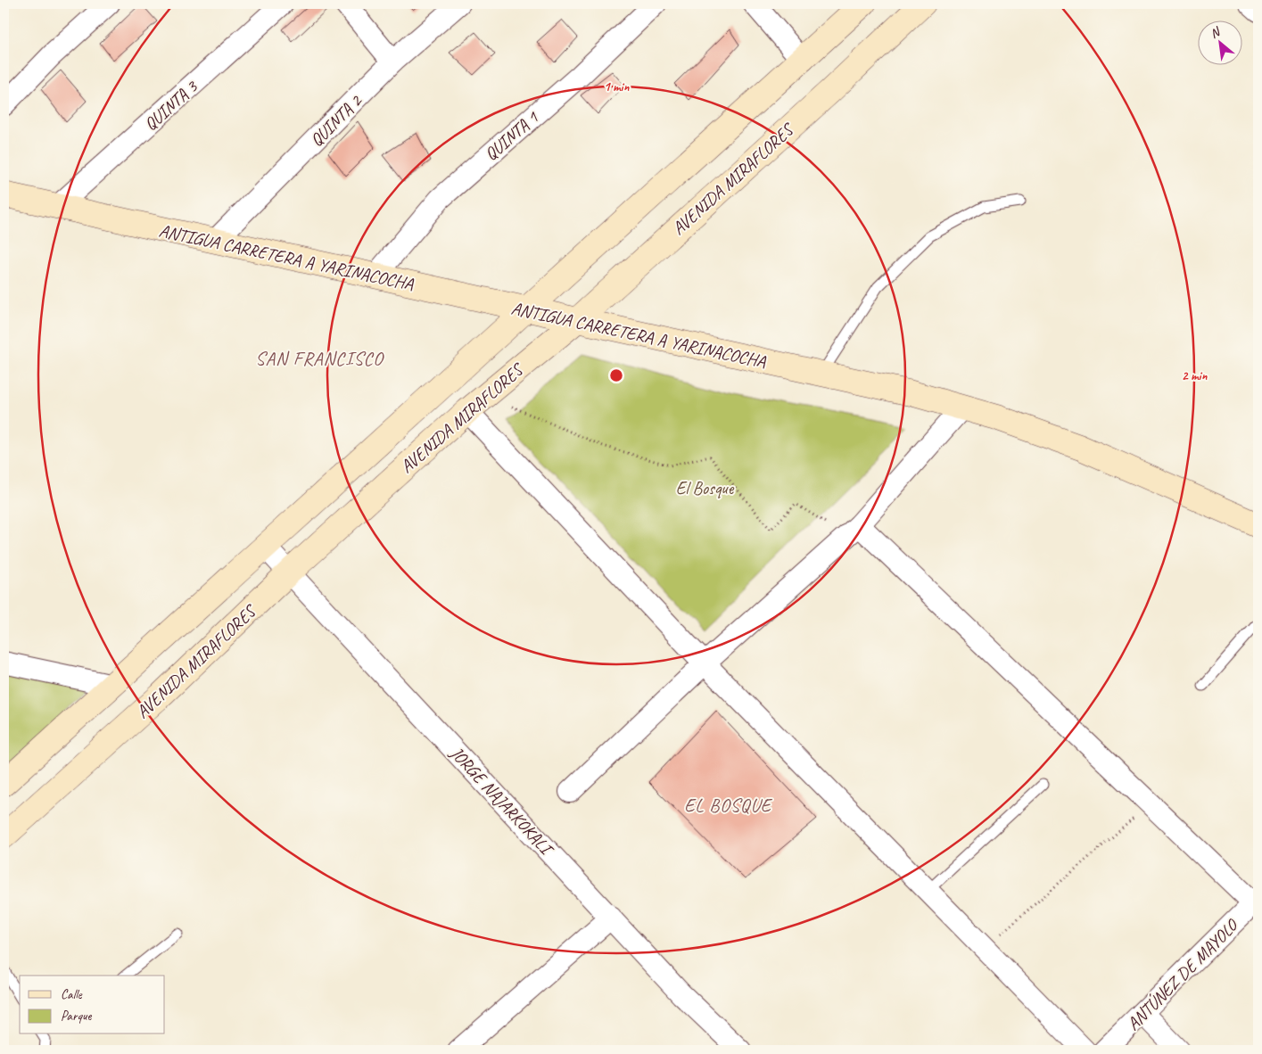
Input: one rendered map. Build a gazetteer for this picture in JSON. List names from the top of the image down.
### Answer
{
  "streets": {
    "street": [
      "QUINTA 3",
      "QUINTA 2",
      "QUINTA 1",
      "AVENIDA MIRAFLORES",
      "ANTIGUA CARRETERA A YARINACOCHA",
      "JORGE NAJARKOKALI",
      "ANTÚNEZ DE MAYOLO"
    ]
  },
  "crossings": [
    ["QUINTA 3", "ANTIGUA CARRETERA A YARINACOCHA"],
    ["QUINTA 2", "ANTIGUA CARRETERA A YARINACOCHA"],
    ["QUINTA 1", "ANTIGUA CARRETERA A YARINACOCHA"],
    ["AVENIDA MIRAFLORES", "ANTIGUA CARRETERA A YARINACOCHA"],
    ["AVENIDA MIRAFLORES", "JORGE NAJARKOKALI"]
  ],
  "districts": ["SAN FRANCISCO", "EL BOSQUE"],
  "parks": ["El Bosque"],
  "legend": ["Calle", "Parque"],
  "north": "top left",
  "rings": ["1 min", "2 min"]
}
